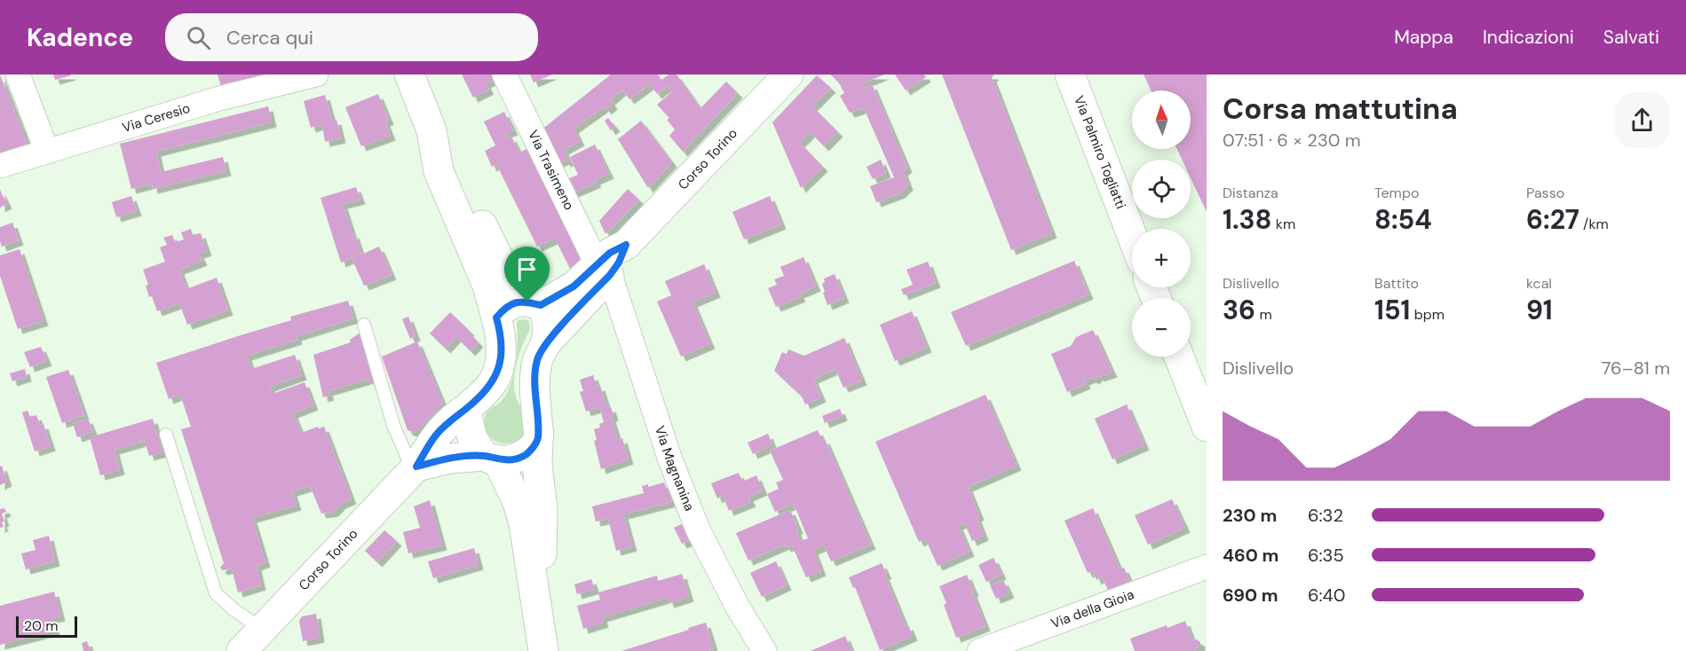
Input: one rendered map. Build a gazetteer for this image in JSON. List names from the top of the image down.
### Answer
{
  "streets": {
    "main road": ["Via Palmiro Togliatti", "Corso Torino"],
    "street": [
      "Via Ceresio",
      "Via Trasimeno",
      "Via Magnanina",
      "Via della Gioia"
    ]
  },
  "crossings": [
    ["Corso Torino", "Via Trasimeno"],
    ["Corso Torino", "Via Magnanina"],
    ["Via Trasimeno", "Via Magnanina"]
  ],
  "scale_bar": "20 m",
  "north": "top",
  "page": {
    "header": "Kadence",
    "search": "Cerca qui",
    "nav": ["Mappa", "Indicazioni", "Salvati"],
    "heading": ["Corsa mattutina", "07:51 · 6 × 230 m"],
    "map_buttons": ["+", "−"],
    "stats": [
      ["Distanza", "1.38 km"],
      ["Tempo", "8:54"],
      ["Passo", "6:27 /km"],
      ["Dislivello", "36 m"],
      ["Battito", "151 bpm"],
      ["kcal", "91"]
    ],
    "chart": ["Dislivello", "76–81 m"],
    "list": [
      {
        "name": "230 m",
        "note": "6:32"
      },
      {
        "name": "460 m",
        "note": "6:35"
      },
      {
        "name": "690 m",
        "note": "6:40"
      }
    ],
    "scale": "20 m"
  }
}
